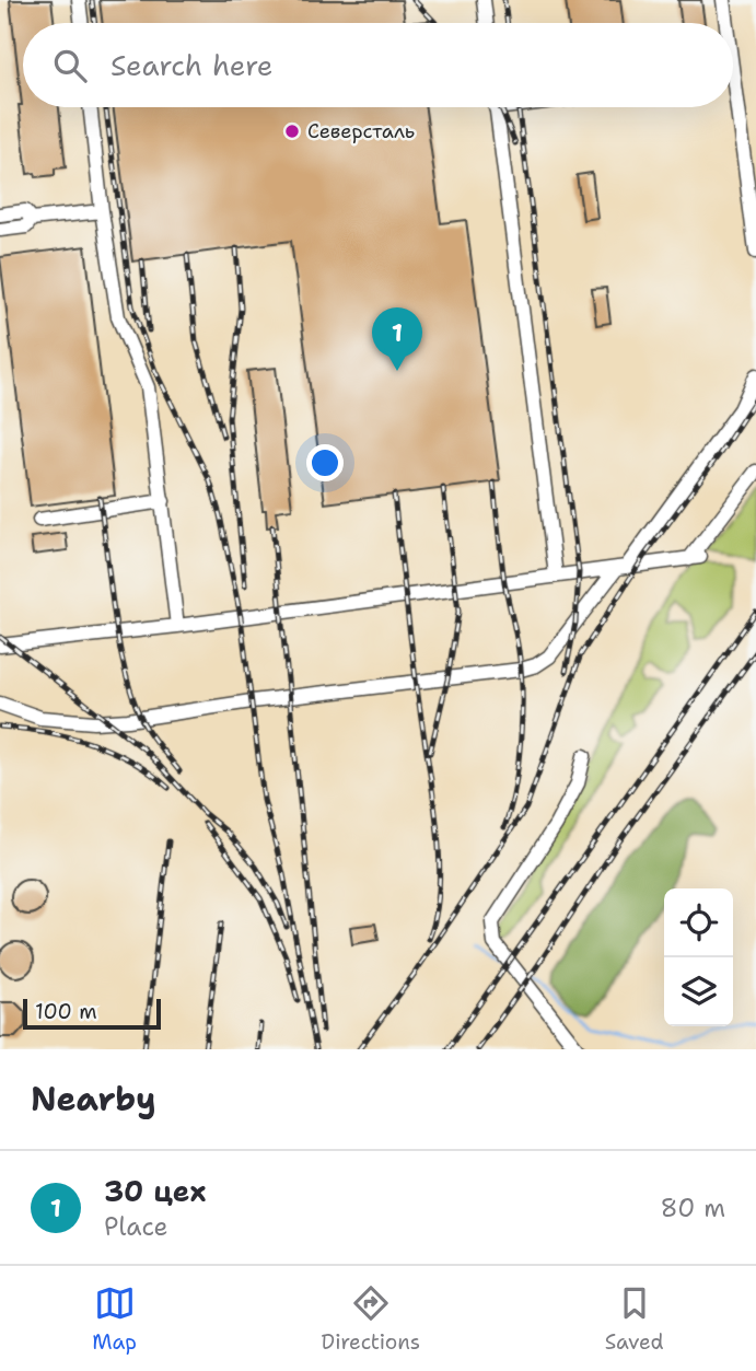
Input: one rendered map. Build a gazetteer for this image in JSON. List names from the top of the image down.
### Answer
{
  "places": ["Северсталь"],
  "scale_bar": "100 m",
  "page": {
    "search": "Search here",
    "pins": "1",
    "scale": "100 m",
    "heading": "Nearby",
    "list": [
      {
        "mark": "1",
        "name": "30 цех",
        "note": "Place",
        "value": "80 m"
      }
    ],
    "nav": ["Map", "Directions", "Saved"]
  }
}
